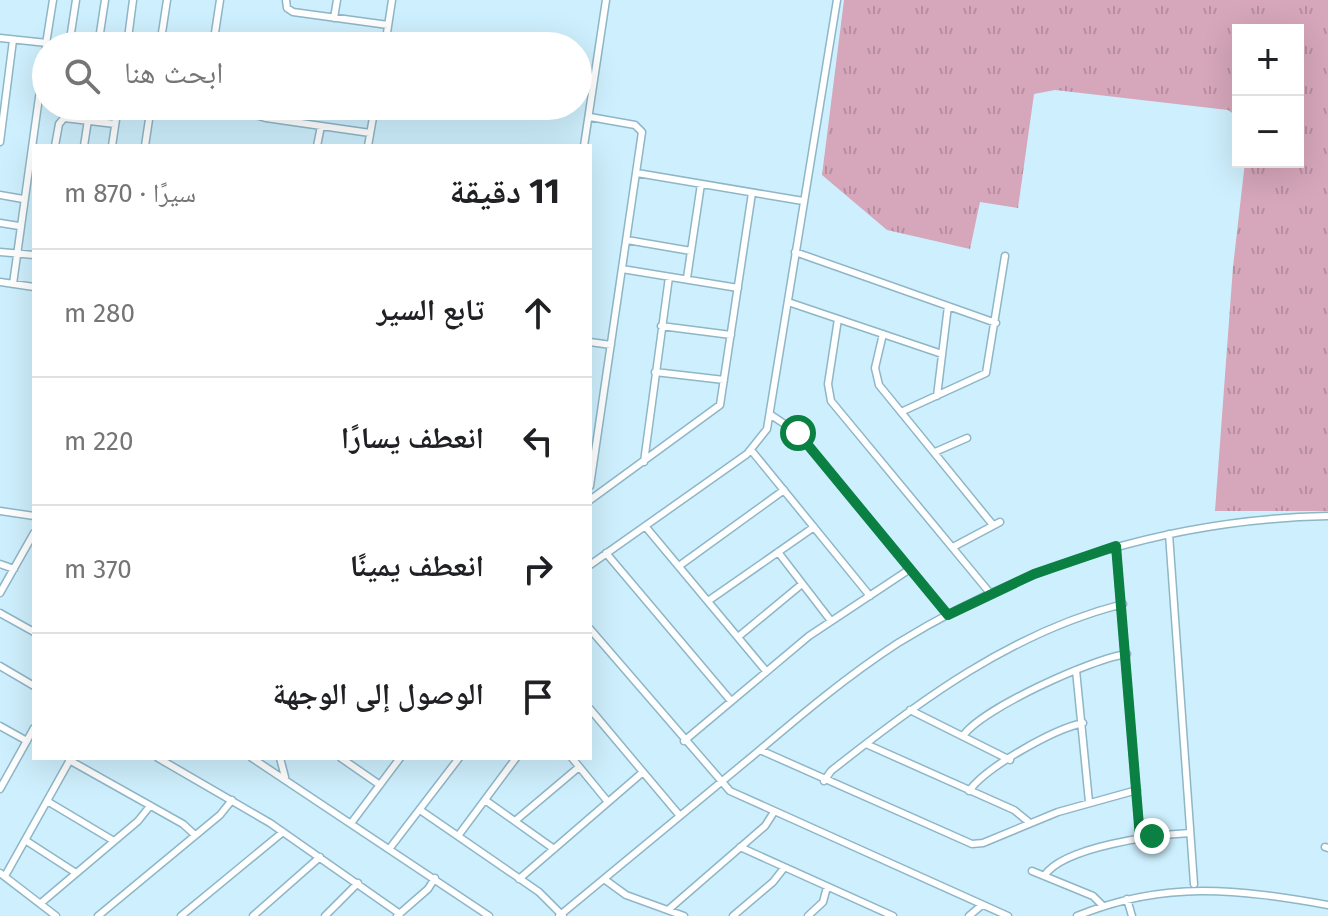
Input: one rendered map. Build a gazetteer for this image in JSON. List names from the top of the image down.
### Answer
{
  "page": {
    "map_buttons": ["+", "−"],
    "search": "ابحث هنا",
    "heading": ["11 دقيقة", "سيرًا · 870 m"],
    "list": [
      ["تابع السير", "280 m"],
      ["انعطف يسارًا", "220 m"],
      ["انعطف يمينًا", "370 m"],
      "الوصول إلى الوجهة"
    ]
  }
}
